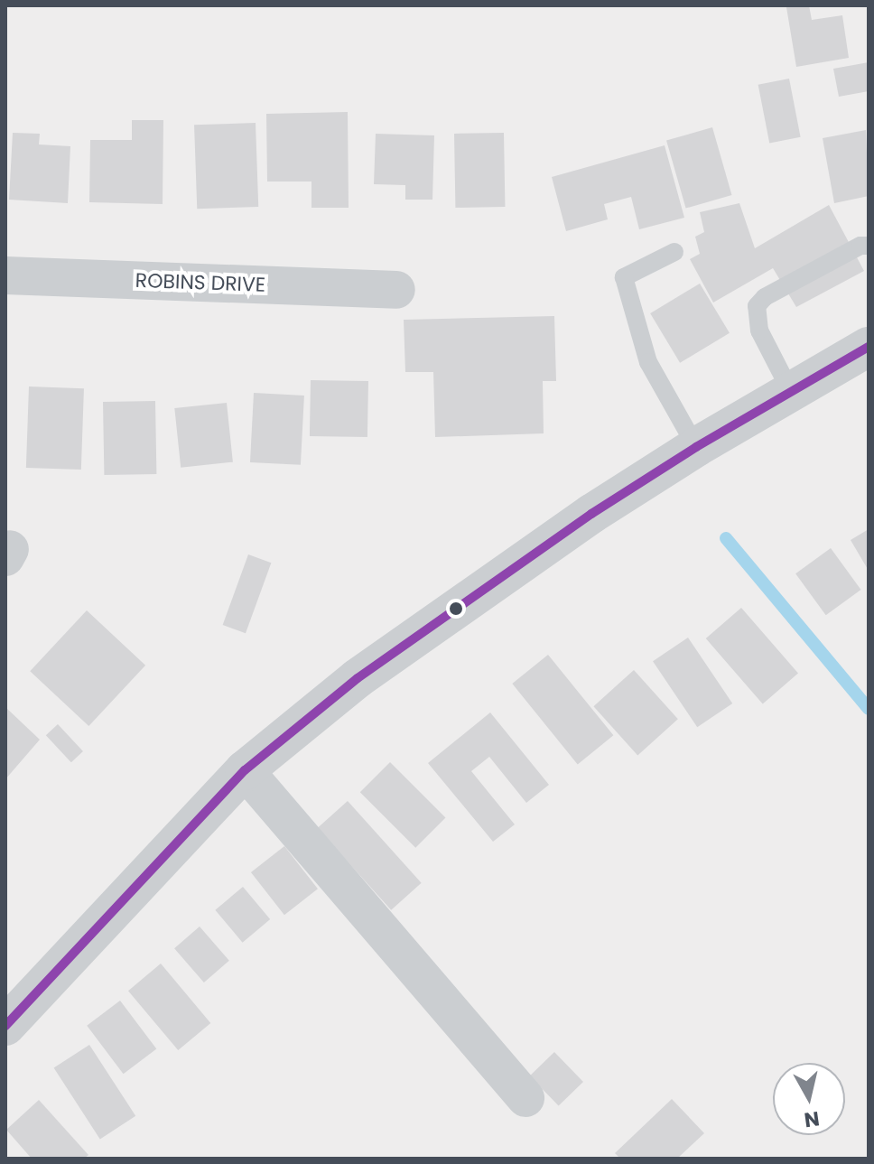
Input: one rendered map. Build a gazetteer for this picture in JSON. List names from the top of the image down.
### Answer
{
  "streets": {
    "street": ["ROBINS DRIVE"]
  },
  "north": "bottom"
}
